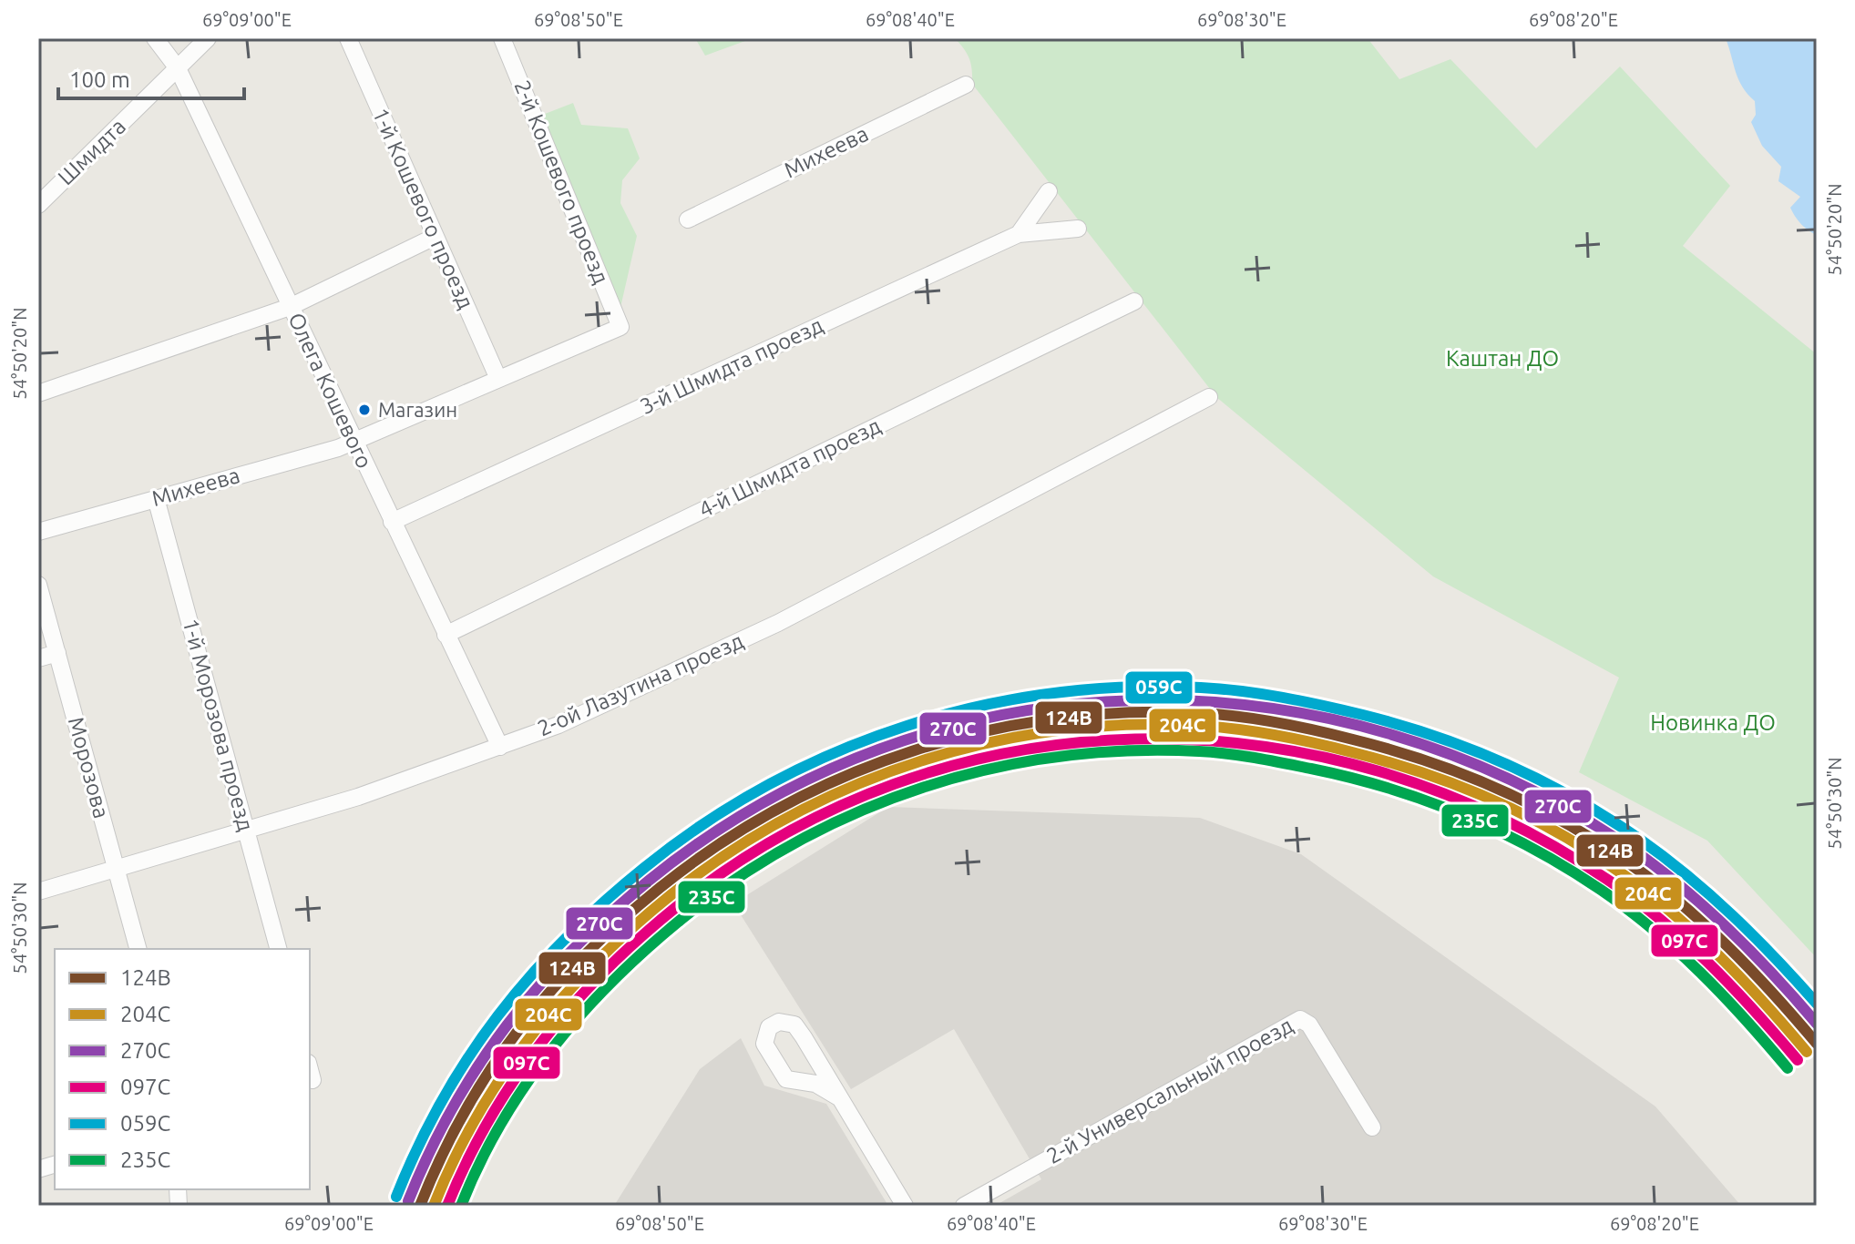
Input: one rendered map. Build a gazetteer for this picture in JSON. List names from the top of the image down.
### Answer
{
  "streets": {
    "street": [
      "Шмидта",
      "Михеева",
      "2-й Кошевого проезд",
      "1-й Кошевого проезд",
      "3-й Шмидта проезд",
      "Олега Кошевого",
      "4-й Шмидта проезд",
      "2-ой Лазутина проезд",
      "1-й Морозова проезд",
      "Морозова",
      "2-й Универсальный проезд"
    ]
  },
  "crossings": [
    ["Шмидта", "Олега Кошевого"],
    ["Михеева", "2-й Кошевого проезд"],
    ["Михеева", "1-й Кошевого проезд"],
    ["Михеева", "Олега Кошевого"],
    ["Михеева", "1-й Морозова проезд"],
    ["3-й Шмидта проезд", "Олега Кошевого"],
    ["Олега Кошевого", "4-й Шмидта проезд"],
    ["Олега Кошевого", "2-ой Лазутина проезд"],
    ["2-ой Лазутина проезд", "1-й Морозова проезд"],
    ["2-ой Лазутина проезд", "Морозова"]
  ],
  "parks": ["Каштан ДО", "Новинка ДО"],
  "places": ["Магазин"],
  "lines": [
    "transit line 059С",
    "transit line 270С",
    "transit line 124В",
    "transit line 204С",
    "transit line 097С",
    "transit line 235С"
  ],
  "legend": [
    "124В",
    "204С",
    "270С",
    "097С",
    "059С",
    "235С"
  ],
  "scale_bar": "100 m",
  "coordinates": [
    "69°09'00\"E",
    "69°08'50\"E",
    "69°08'40\"E",
    "69°08'30\"E",
    "69°08'20\"E",
    "54°50'20\"N",
    "54°50'30\"N"
  ]
}
